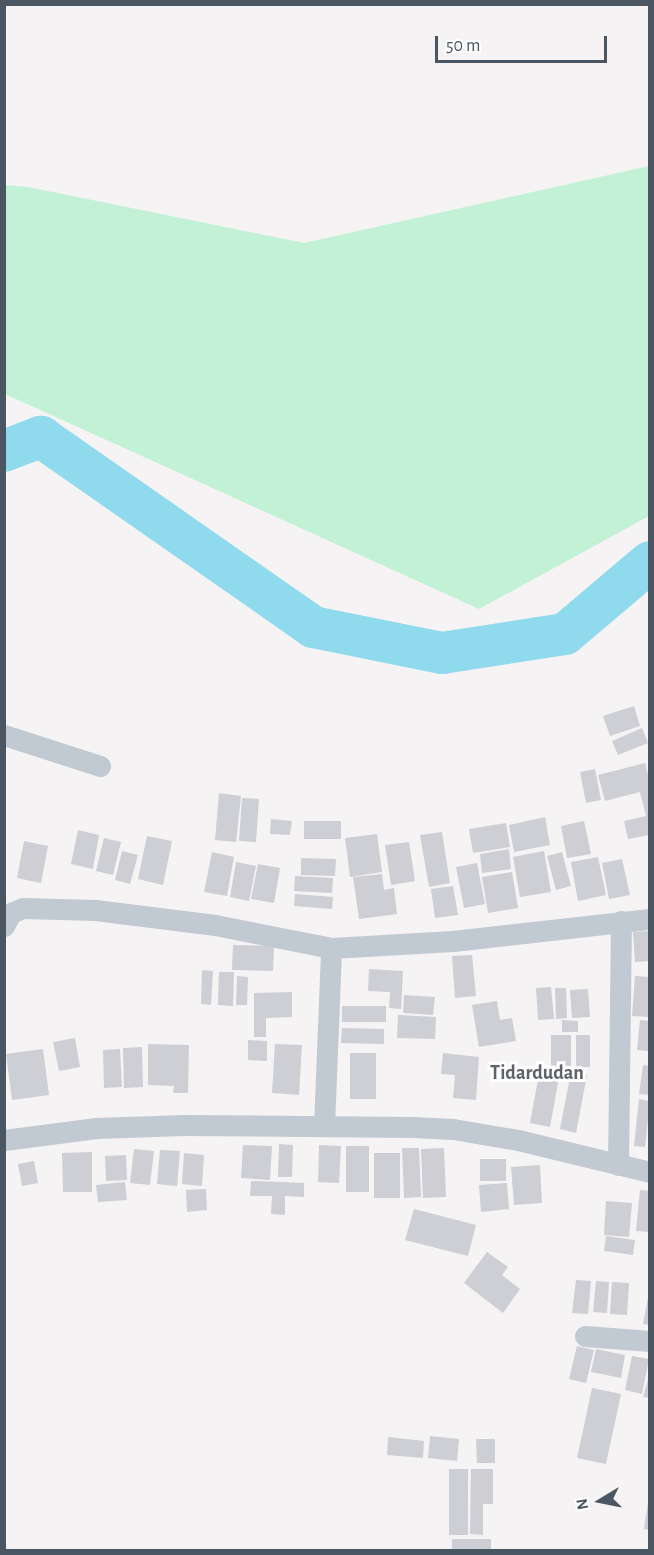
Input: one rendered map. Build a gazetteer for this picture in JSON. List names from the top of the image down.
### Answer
{
  "districts": ["Tidardudan"],
  "scale_bar": "50 m",
  "north": "left"
}
